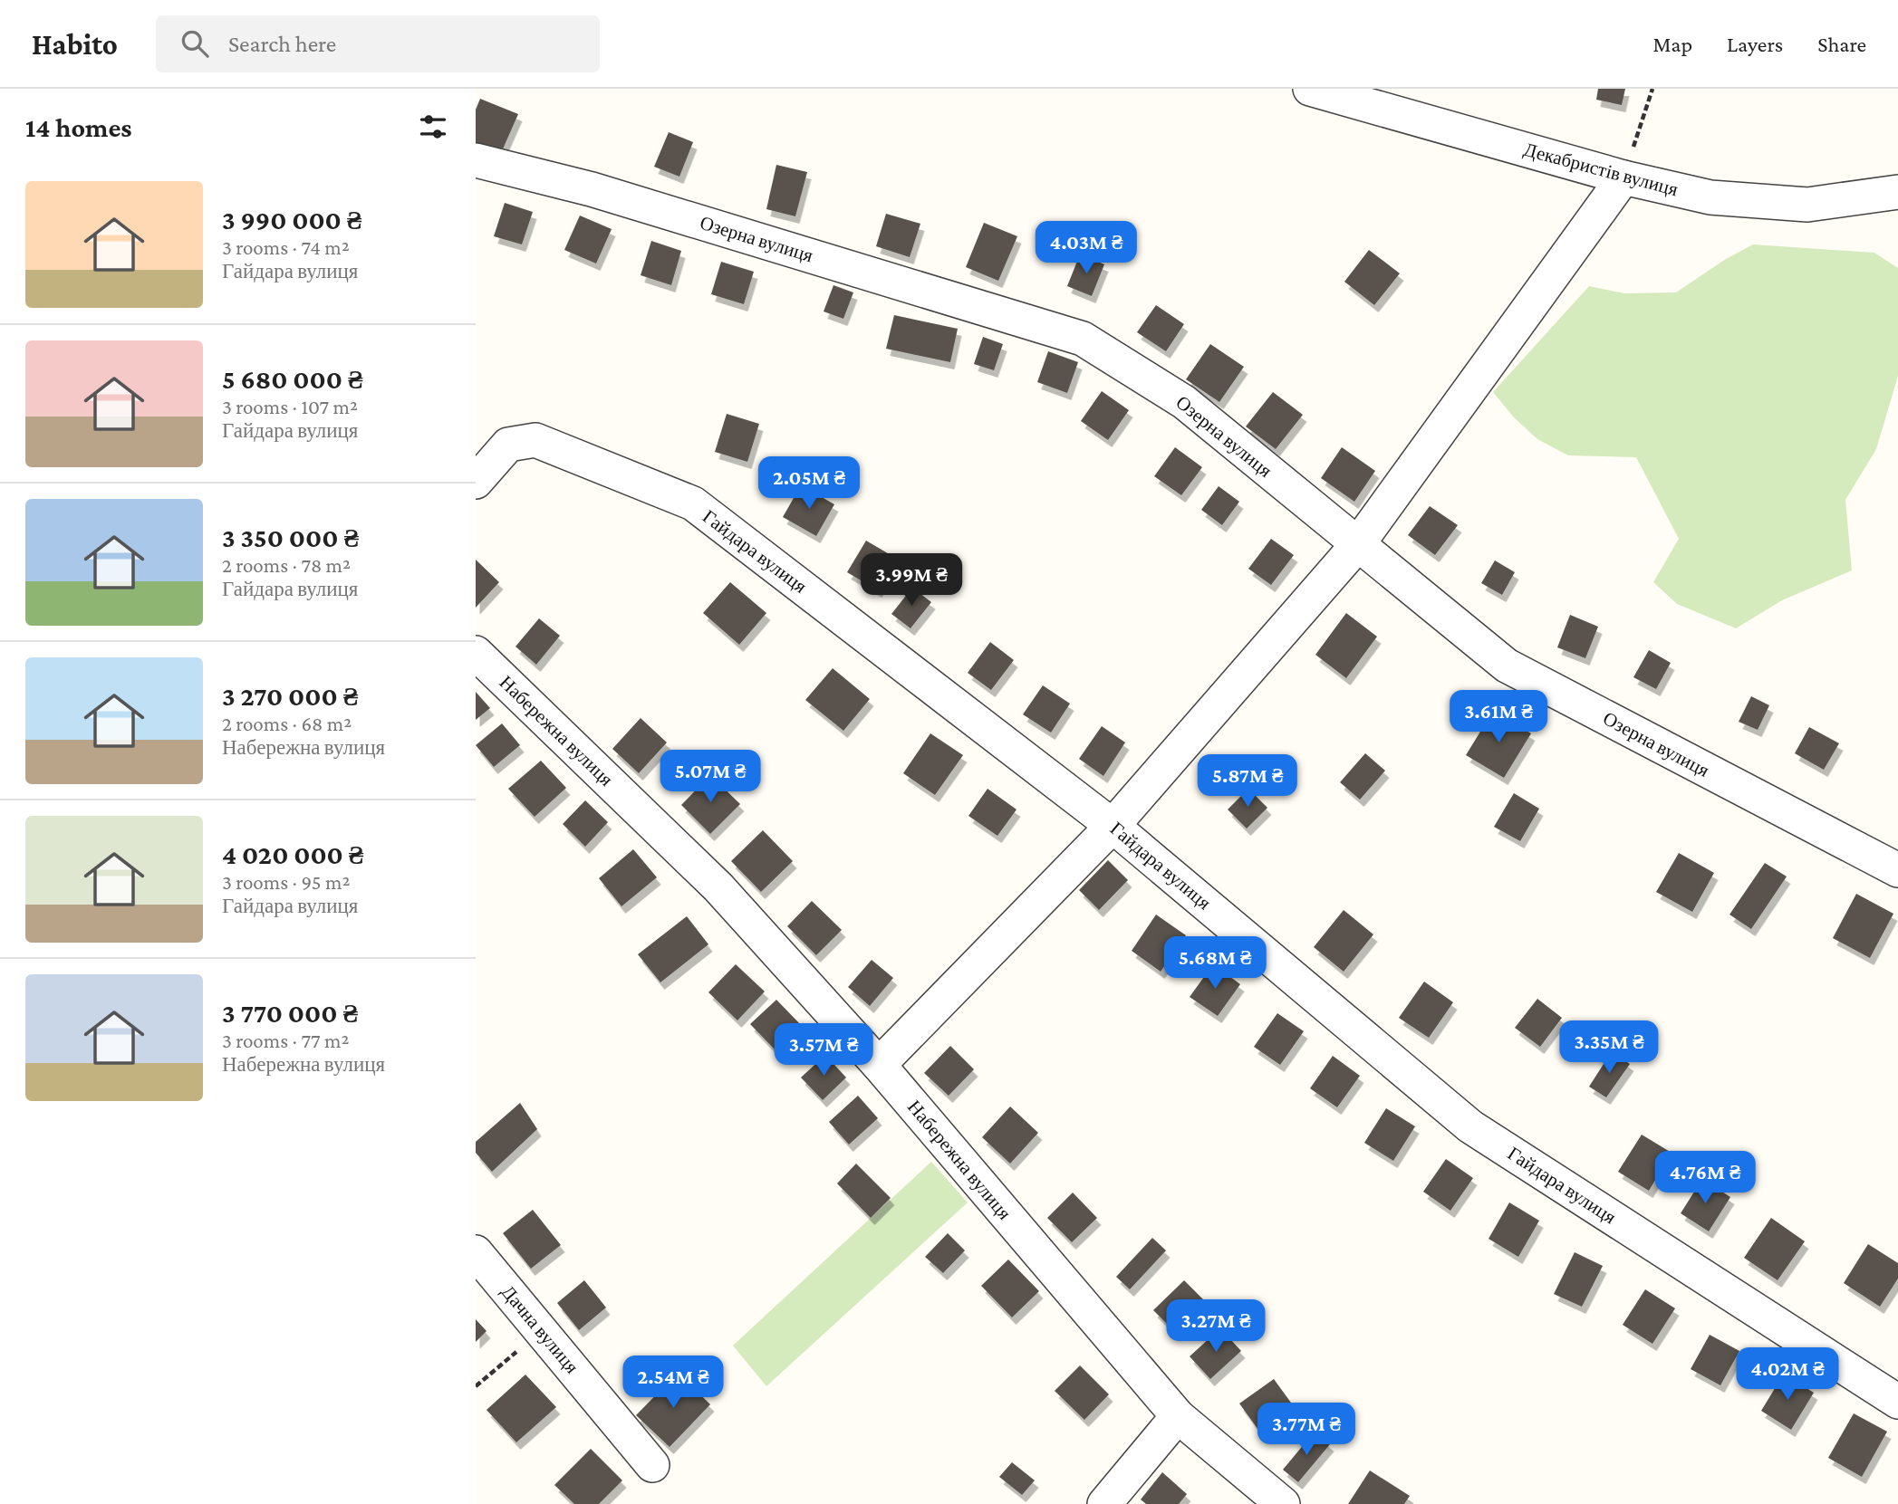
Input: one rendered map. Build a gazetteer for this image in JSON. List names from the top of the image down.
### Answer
{
  "streets": {
    "street": [
      "Декабристів вулиця",
      "Озерна вулиця",
      "Гайдара вулиця",
      "Набережна вулиця",
      "Дачна вулиця"
    ]
  },
  "page": {
    "header": "Habito",
    "search": "Search here",
    "nav": ["Map", "Layers", "Share"],
    "heading": "14 homes",
    "list": [
      {
        "name": "3 990 000 ₴",
        "note": "3 rooms · 74 m² · Гайдара вулиця"
      },
      {
        "name": "5 680 000 ₴",
        "note": "3 rooms · 107 m² · Гайдара вулиця"
      },
      {
        "name": "3 350 000 ₴",
        "note": "2 rooms · 78 m² · Гайдара вулиця"
      },
      {
        "name": "3 270 000 ₴",
        "note": "2 rooms · 68 m² · Набережна вулиця"
      },
      {
        "name": "4 020 000 ₴",
        "note": "3 rooms · 95 m² · Гайдара вулиця"
      },
      {
        "name": "3 770 000 ₴",
        "note": "3 rooms · 77 m² · Набережна вулиця"
      }
    ],
    "price": [
      "4.03M ₴",
      "2.05M ₴",
      "3.99M ₴",
      "3.61M ₴",
      "5.07M ₴",
      "5.87M ₴",
      "5.68M ₴",
      "3.35M ₴",
      "3.57M ₴",
      "4.76M ₴",
      "3.27M ₴",
      "4.02M ₴",
      "2.54M ₴",
      "3.77M ₴"
    ]
  }
}
